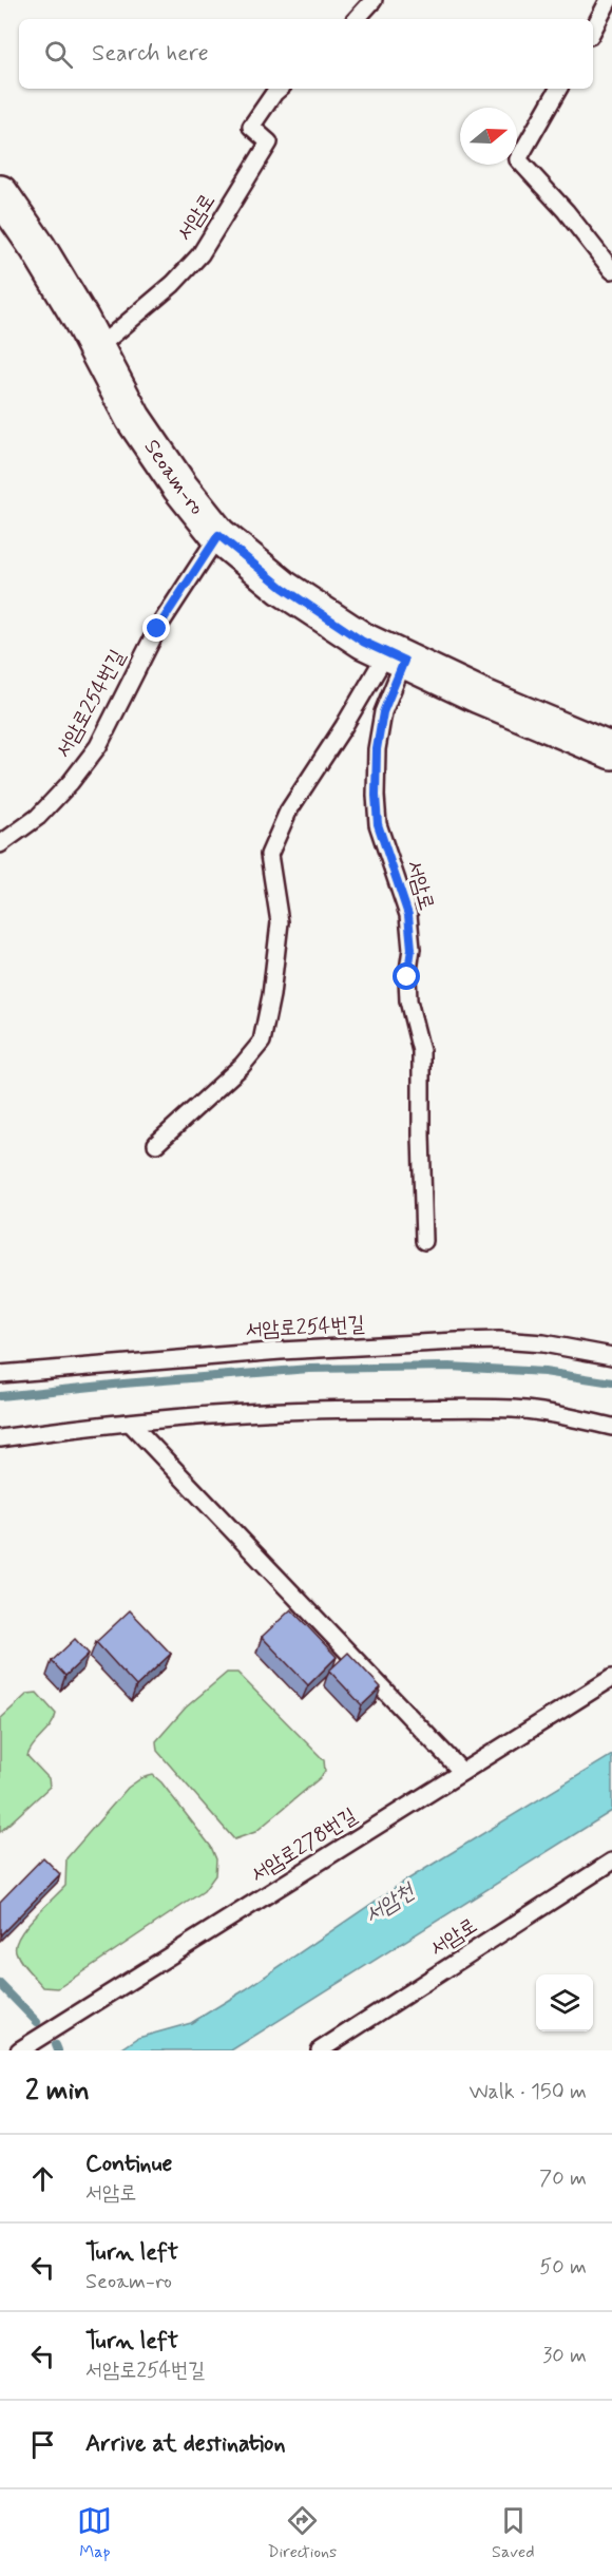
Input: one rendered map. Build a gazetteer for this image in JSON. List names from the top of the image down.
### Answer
{
  "streets": {
    "street": ["Seoam-ro"],
    "lane": ["서암로", "서암로254번길", "서암로278번길"]
  },
  "crossings": [
    ["서암로", "Seoam-ro"],
    ["Seoam-ro", "서암로254번길"]
  ],
  "water": ["서암천"],
  "north": "right",
  "page": {
    "search": "Search here",
    "heading": ["2 min", "Walk · 150 m"],
    "list": [
      ["Continue", "서암로", "70 m"],
      ["Turn left", "Seoam-ro", "50 m"],
      ["Turn left", "서암로254번길", "30 m"],
      "Arrive at destination"
    ],
    "nav": ["Map", "Directions", "Saved"]
  }
}
